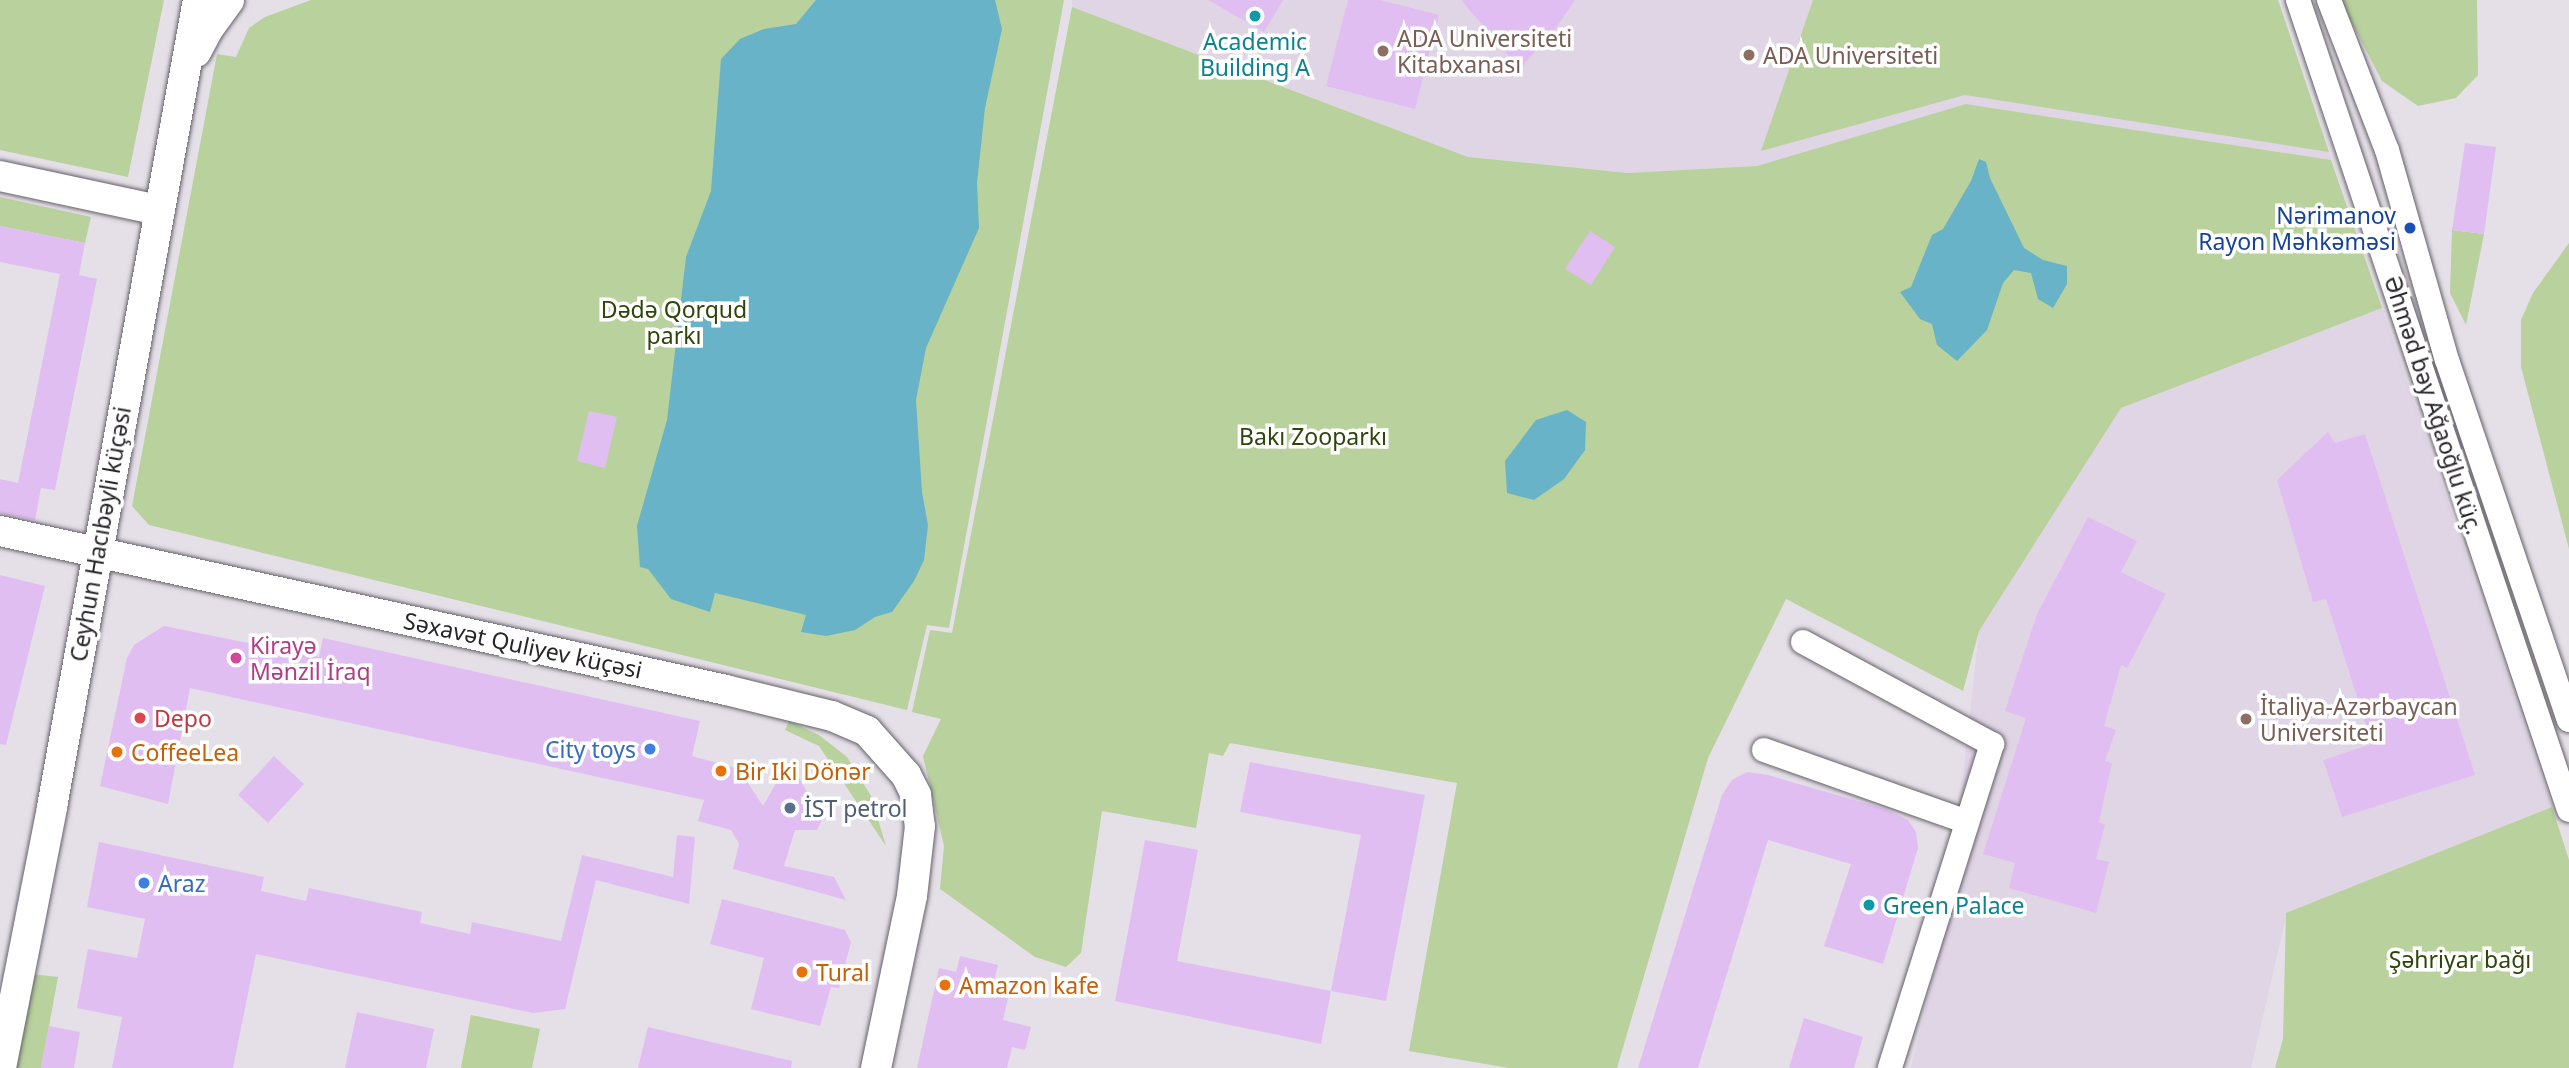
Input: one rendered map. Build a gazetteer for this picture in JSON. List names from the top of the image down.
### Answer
{
  "streets": {
    "main road": ["Ceyhun Hacıbəyli küçəsi", "Səxavət Quliyev küçəsi"],
    "street": ["Əhməd bəy Ağaoğlu küç."]
  },
  "crossings": [
    ["Ceyhun Hacıbəyli küçəsi", "Səxavət Quliyev küçəsi"]
  ],
  "parks": ["Dədə Qorqud parkı", "Bakı Zooparkı", "Şəhriyar bağı"],
  "places": [
    "Academic Building A",
    "ADA Universiteti Kitabxanası",
    "ADA Universiteti",
    "Nərimanov Rayon Məhkəməsi",
    "Kirayə Mənzil İraq",
    "Depo",
    "İtaliya-Azərbaycan Universiteti",
    "City toys",
    "CoffeeLea",
    "Bir Iki Dönər",
    "İST petrol",
    "Araz",
    "Green Palace",
    "Tural",
    "Amazon kafe"
  ]
}
